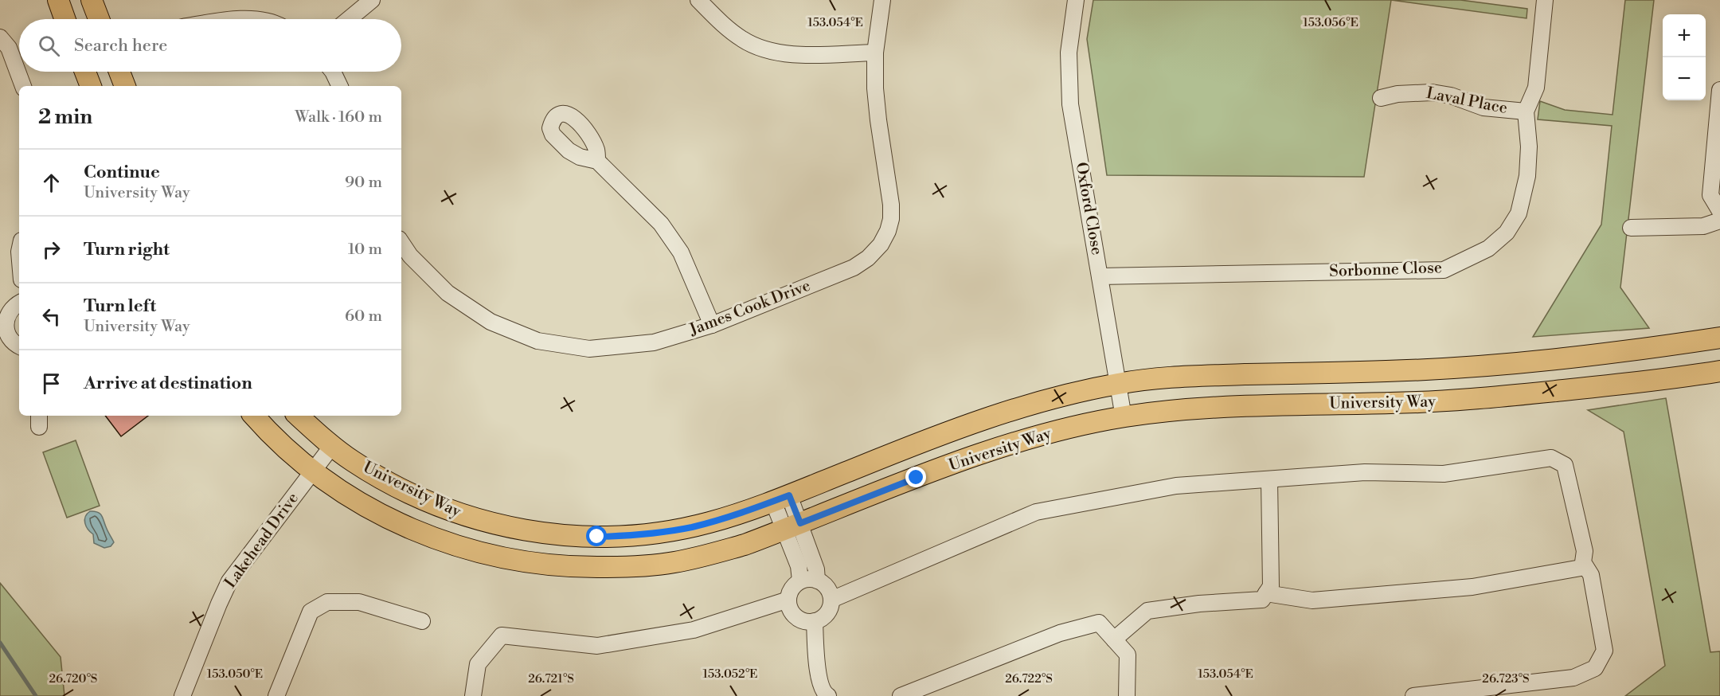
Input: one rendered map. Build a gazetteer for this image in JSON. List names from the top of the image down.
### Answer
{
  "streets": {
    "main road": ["University Way"],
    "street": [
      "Laval Place",
      "Oxford Close",
      "Sorbonne Close",
      "James Cook Drive",
      "Lakehead Drive"
    ]
  },
  "crossings": [
    ["Laval Place", "Sorbonne Close"],
    ["Oxford Close", "Sorbonne Close"],
    ["Oxford Close", "University Way"],
    ["University Way", "Lakehead Drive"]
  ],
  "page": {
    "map_buttons": ["+", "−"],
    "search": "Search here",
    "heading": ["2 min", "Walk · 160 m"],
    "list": [
      ["Continue", "University Way", "90 m"],
      ["Turn right", "10 m"],
      ["Turn left", "University Way", "60 m"],
      "Arrive at destination"
    ]
  },
  "coordinates": [
    "153.056°E",
    "153.054°E",
    "153.050°E",
    "153.052°E",
    "26.720°S",
    "26.721°S",
    "26.722°S",
    "26.723°S"
  ]
}
